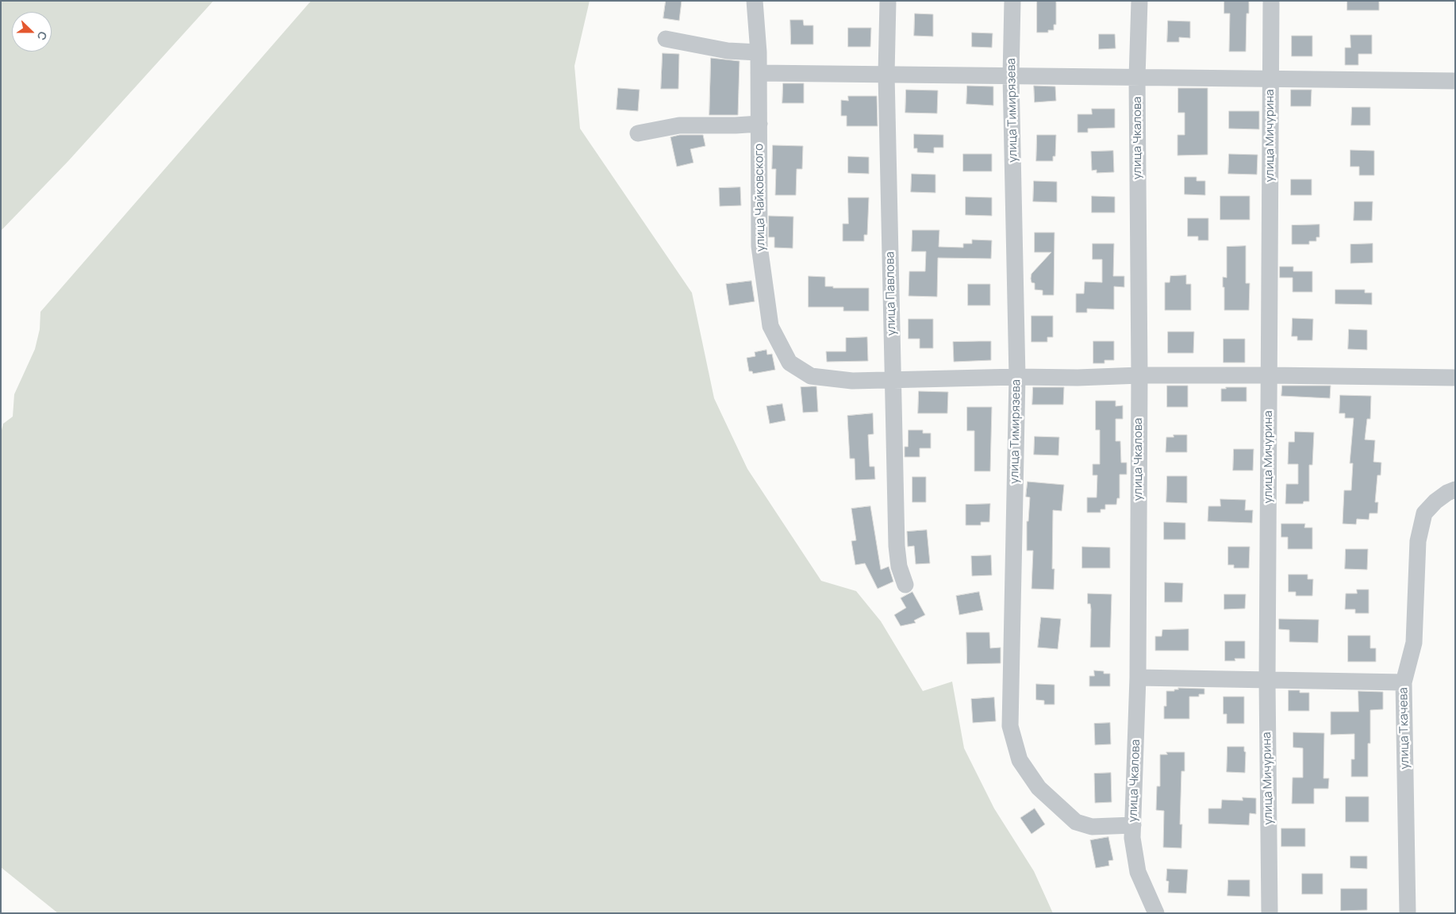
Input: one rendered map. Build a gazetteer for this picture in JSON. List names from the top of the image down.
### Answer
{
  "streets": {
    "street": [
      "улица Тимирязева",
      "улица Мичурина",
      "улица Чкалова",
      "улица Чайковского",
      "улица Павлова",
      "улица Ткачева"
    ]
  },
  "crossings": [
    ["улица Тимирязева", "улица Чкалова"],
    ["улица Чайковского", "улица Павлова"]
  ],
  "north": "right"
}
